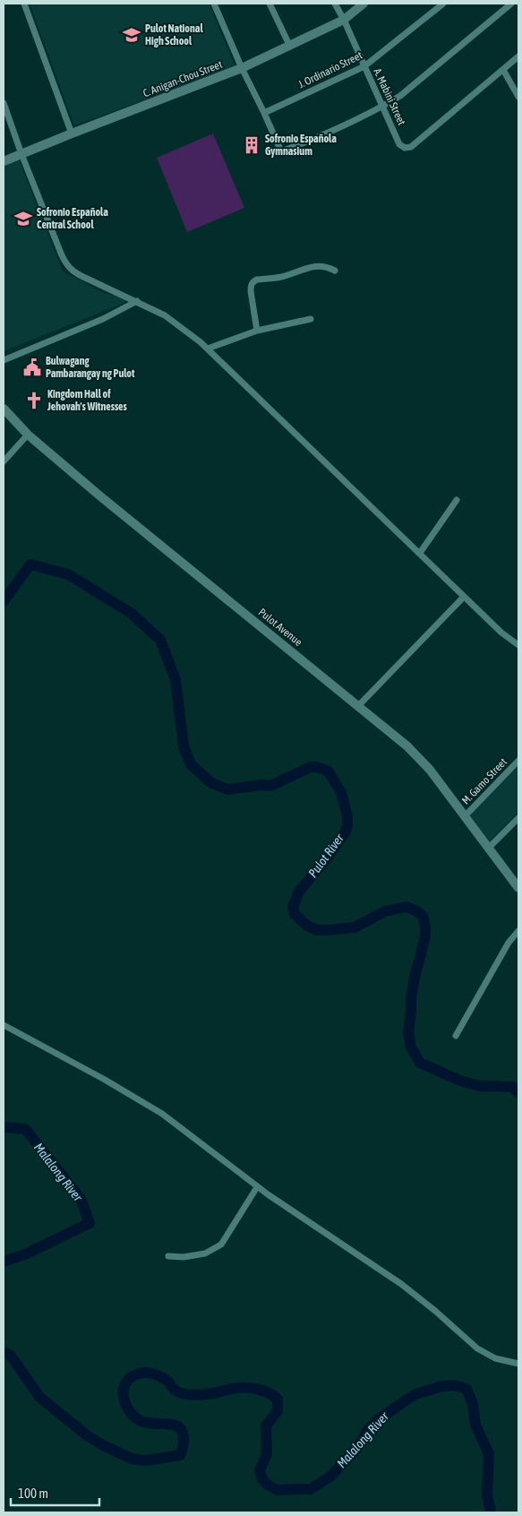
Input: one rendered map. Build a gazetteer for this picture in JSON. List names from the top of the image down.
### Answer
{
  "streets": {
    "street": [
      "J. Ordinario Street",
      "C. Anigan-Chou Street",
      "A. Mabini Street",
      "Pulot Avenue",
      "M. Gamo Street"
    ]
  },
  "crossings": [
    ["J. Ordinario Street", "A. Mabini Street"],
    ["C. Anigan-Chou Street", "A. Mabini Street"],
    ["Pulot Avenue", "M. Gamo Street"]
  ],
  "water": ["Pulot River", "Malalong River"],
  "places": {
    "school or university": ["Pulot National High School", "Sofronio Española Central School"],
    "building": ["Sofronio Española Gymnasium"],
    "public building": ["Bulwagang Pambarangay ng Pulot"],
    "church": ["Kingdom Hall of Jehovah's Witnesses"]
  },
  "scale_bar": "100 m"
}
